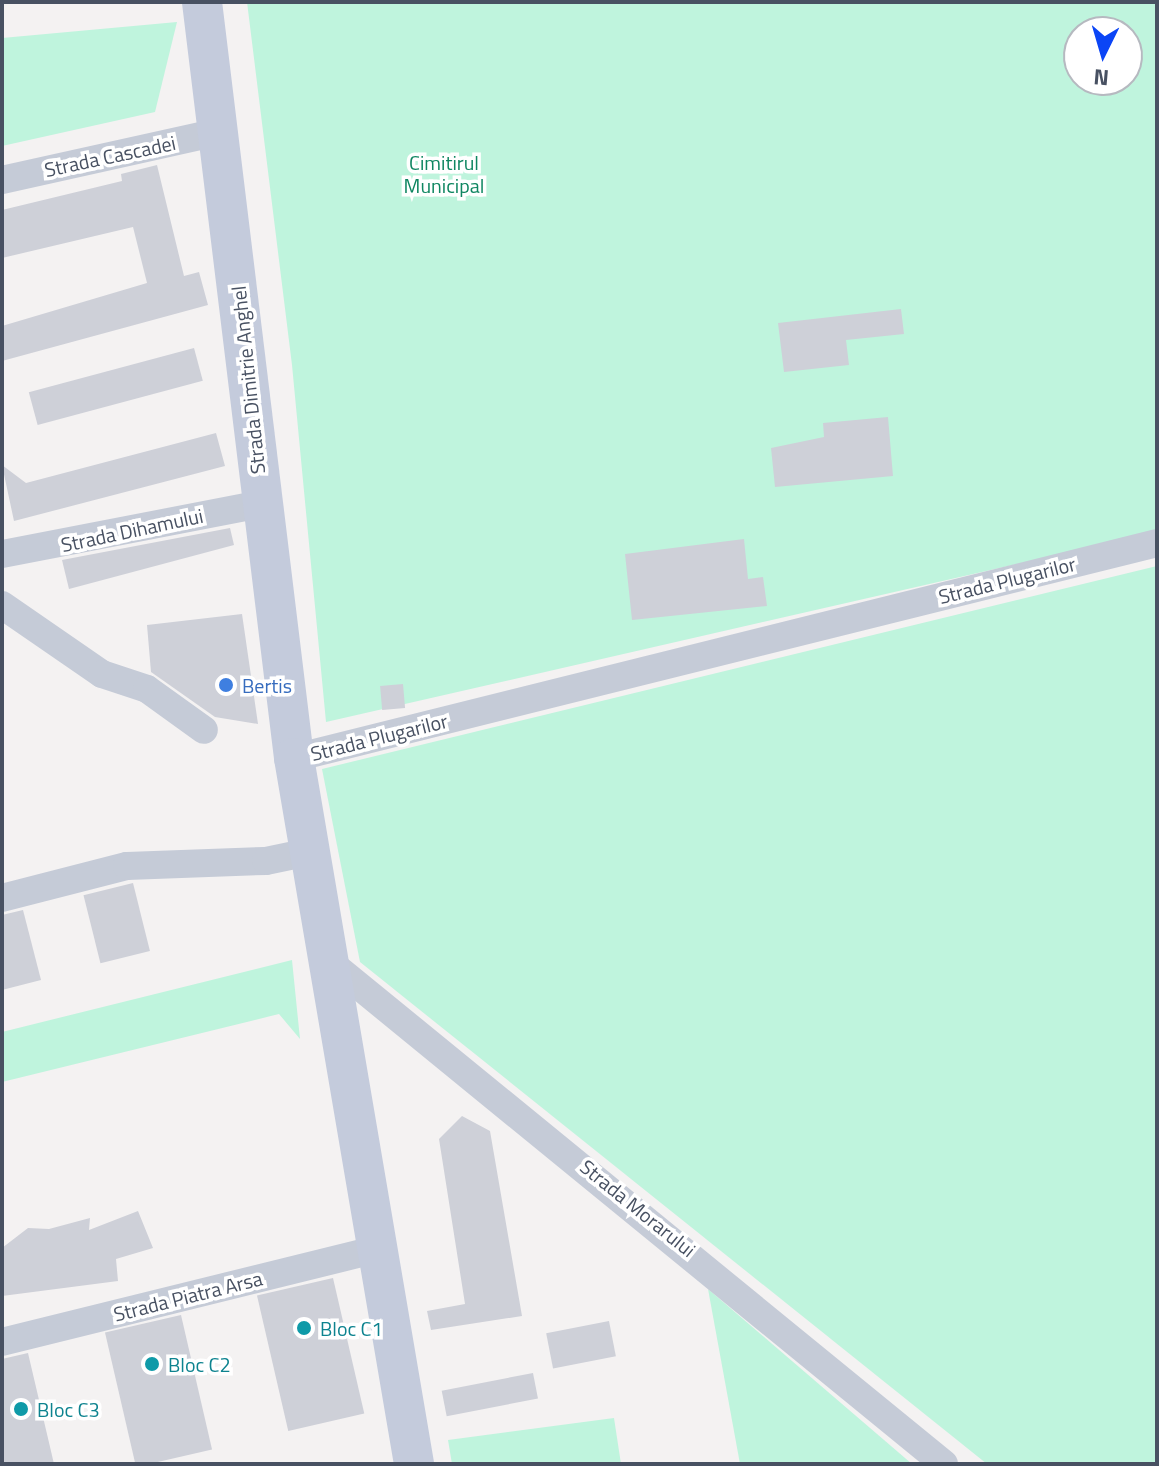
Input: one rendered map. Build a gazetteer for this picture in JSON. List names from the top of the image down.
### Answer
{
  "streets": {
    "street": [
      "Strada Cascadei",
      "Strada Dimitrie Anghel",
      "Strada Dihamului",
      "Strada Plugarilor",
      "Strada Morarului",
      "Strada Piatra Arsa"
    ]
  },
  "crossings": [
    ["Strada Cascadei", "Strada Dimitrie Anghel"],
    ["Strada Dimitrie Anghel", "Strada Dihamului"],
    ["Strada Dimitrie Anghel", "Strada Plugarilor"],
    ["Strada Plugarilor", "Strada Morarului"],
    ["Strada Plugarilor", "Strada Piatra Arsa"]
  ],
  "parks": ["Cimitirul Municipal"],
  "places": [
    "Bertis",
    "Bloc C1",
    "Bloc C2",
    "Bloc C3"
  ],
  "north": "bottom"
}
